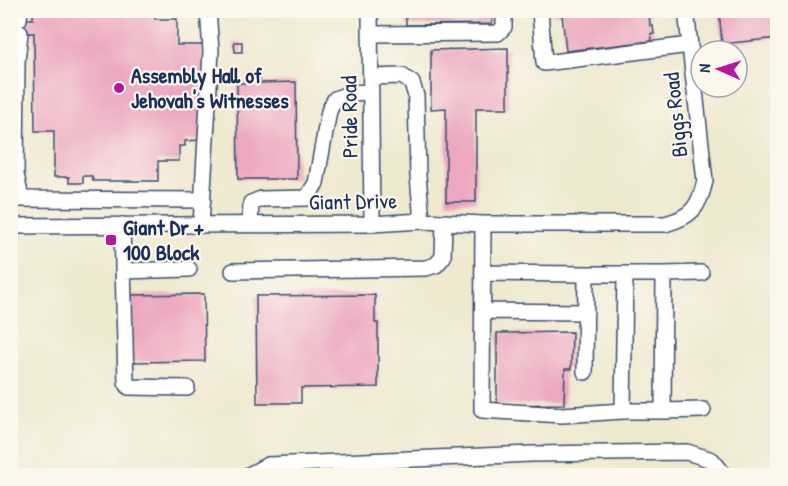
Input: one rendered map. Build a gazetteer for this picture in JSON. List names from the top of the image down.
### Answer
{
  "streets": {
    "street": ["Biggs Road", "Pride Road", "Giant Drive"]
  },
  "crossings": [
    ["Biggs Road", "Giant Drive"],
    ["Pride Road", "Giant Drive"]
  ],
  "places": {
    "other": ["Assembly Hall of Jehovah's Witnesses"],
    "transit": ["Giant Dr + 100 Block"]
  },
  "north": "left"
}
